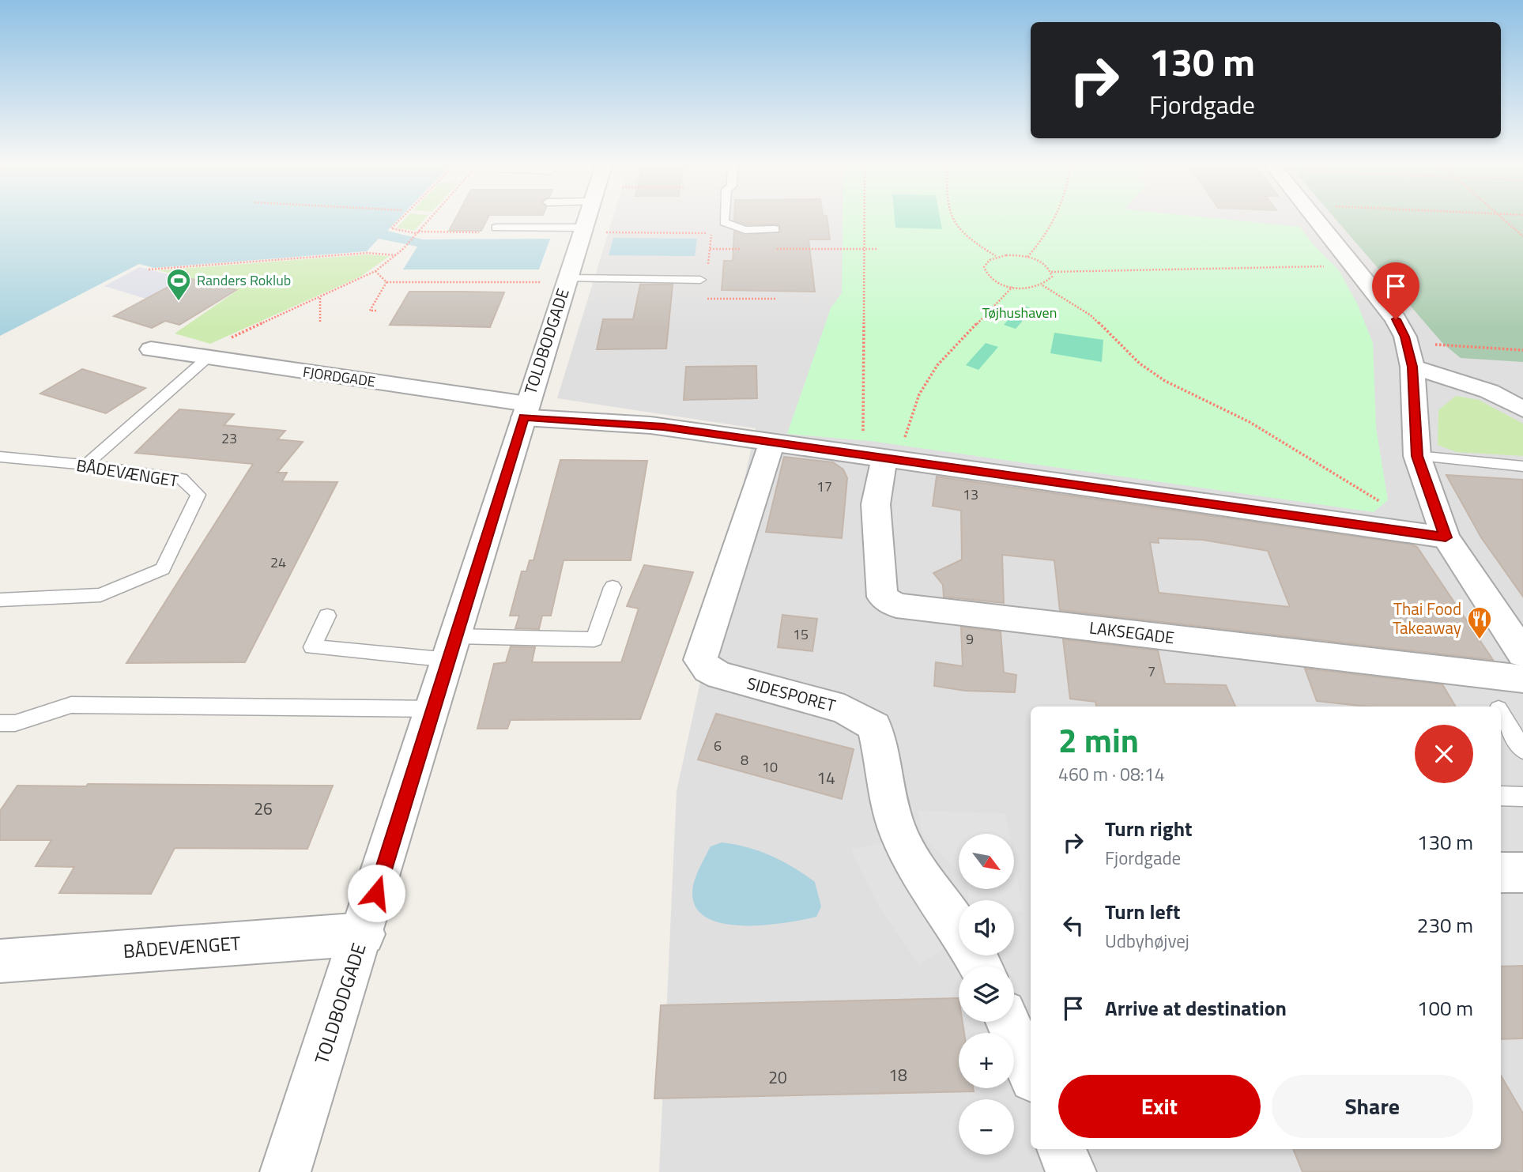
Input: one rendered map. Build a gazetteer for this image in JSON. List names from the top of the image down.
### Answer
{
  "streets": {
    "street": [
      "TOLDBODGADE",
      "FJORDGADE",
      "BÅDEVÆNGET",
      "LAKSEGADE",
      "SIDESPORET"
    ]
  },
  "crossings": [
    ["TOLDBODGADE", "FJORDGADE"],
    ["TOLDBODGADE", "BÅDEVÆNGET"],
    ["FJORDGADE", "LAKSEGADE"],
    ["FJORDGADE", "SIDESPORET"]
  ],
  "parks": ["Tøjhushaven"],
  "places": {
    "sports": ["Randers Roklub"],
    "restaurant": ["Thai Food Takeaway"]
  },
  "house_numbers": [
    "23",
    "17",
    "13",
    "24",
    "15",
    "9",
    "7",
    "6",
    "8",
    "10",
    "14",
    "26",
    "18",
    "20"
  ],
  "north": "bottom right",
  "page": {
    "turn": ["130 m", "Fjordgade"],
    "heading": ["2 min", "460 m · 08:14"],
    "list": [
      {
        "name": "Turn right",
        "note": "Fjordgade",
        "value": "130 m"
      },
      {
        "name": "Turn left",
        "note": "Udbyhøjvej",
        "value": "230 m"
      },
      {
        "name": "Arrive at destination",
        "value": "100 m"
      }
    ],
    "map_buttons": ["+", "−"],
    "buttons": ["Exit", "Share"]
  }
}
